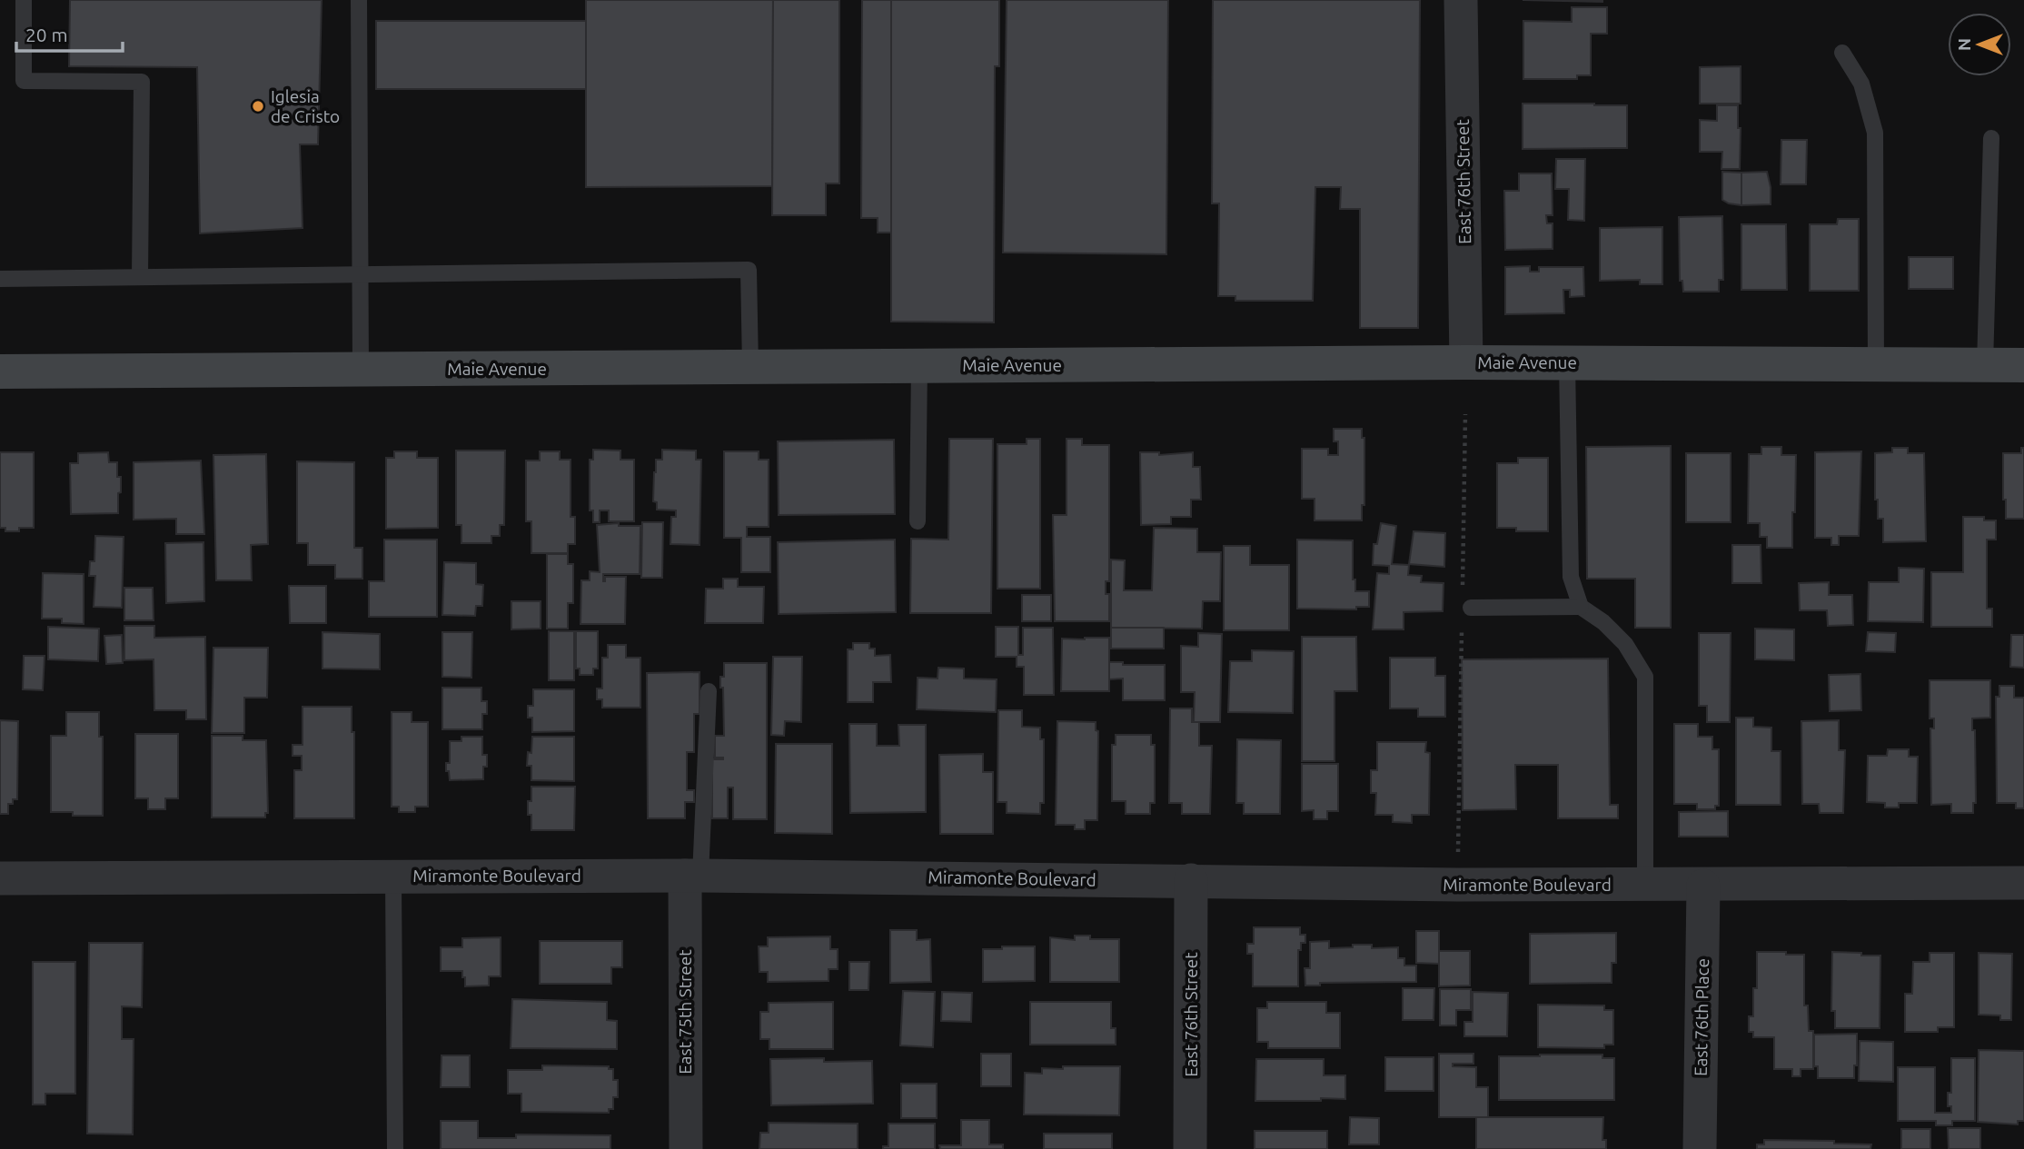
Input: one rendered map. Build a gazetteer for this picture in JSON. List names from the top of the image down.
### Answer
{
  "streets": {
    "street": [
      "East 76th Street",
      "Maie Avenue",
      "Miramonte Boulevard",
      "East 75th Street",
      "East 76th Place"
    ]
  },
  "crossings": [
    ["East 76th Street", "Maie Avenue"],
    ["East 76th Street", "Miramonte Boulevard"],
    ["Miramonte Boulevard", "East 75th Street"],
    ["Miramonte Boulevard", "East 76th Place"]
  ],
  "places": ["Iglesia de Cristo"],
  "scale_bar": "20 m",
  "north": "left"
}
